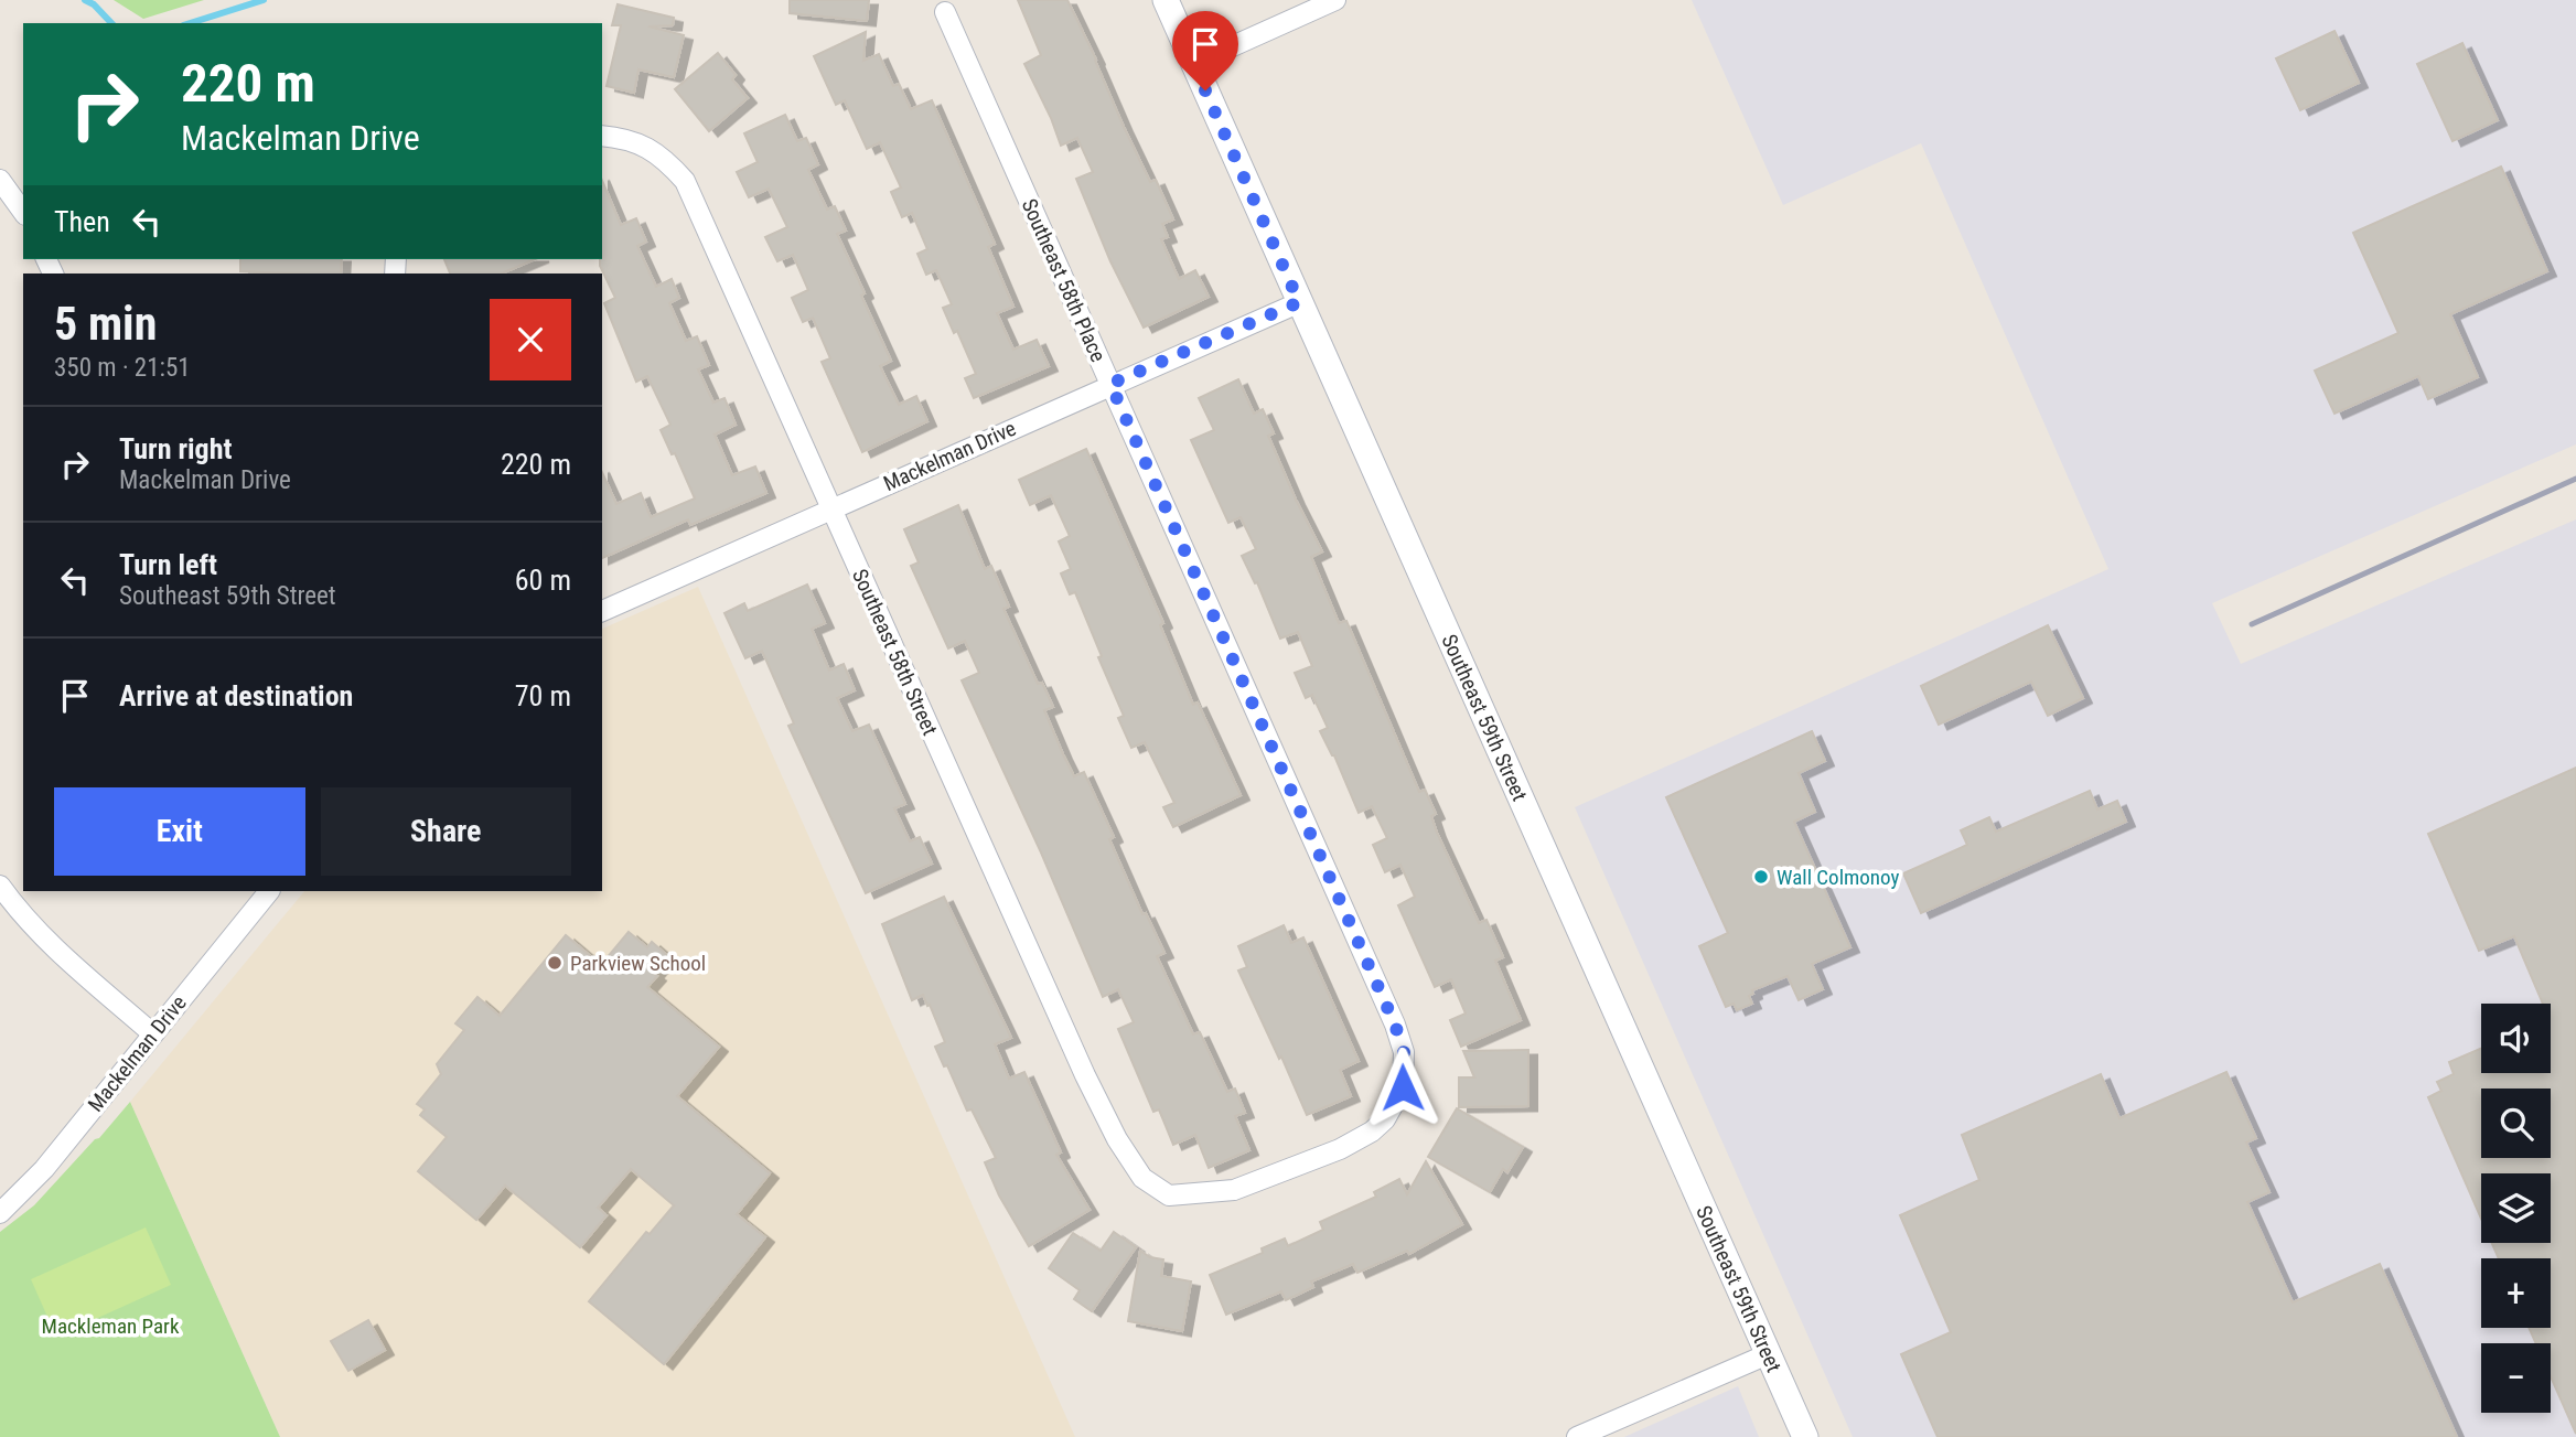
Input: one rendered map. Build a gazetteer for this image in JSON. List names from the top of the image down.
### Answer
{
  "streets": {
    "main road": ["Southeast 59th Street"],
    "street": ["Southeast 58th Place", "Mackelman Drive", "Southeast 58th Street"]
  },
  "crossings": [
    ["Southeast 58th Place", "Mackelman Drive"],
    ["Southeast 58th Place", "Southeast 58th Street"],
    ["Mackelman Drive", "Southeast 58th Street"],
    ["Mackelman Drive", "Southeast 59th Street"]
  ],
  "parks": ["Mackleman Park"],
  "places": ["Wall Colmonoy", "Parkview School"],
  "page": {
    "turn": ["220 m", "Mackelman Drive"],
    "then": "Then",
    "heading": ["5 min", "350 m · 21:51"],
    "list": [
      {
        "name": "Turn right",
        "note": "Mackelman Drive",
        "value": "220 m"
      },
      {
        "name": "Turn left",
        "note": "Southeast 59th Street",
        "value": "60 m"
      },
      {
        "name": "Arrive at destination",
        "value": "70 m"
      }
    ],
    "buttons": ["Exit", "Share"],
    "map_buttons": ["+", "−"]
  }
}
